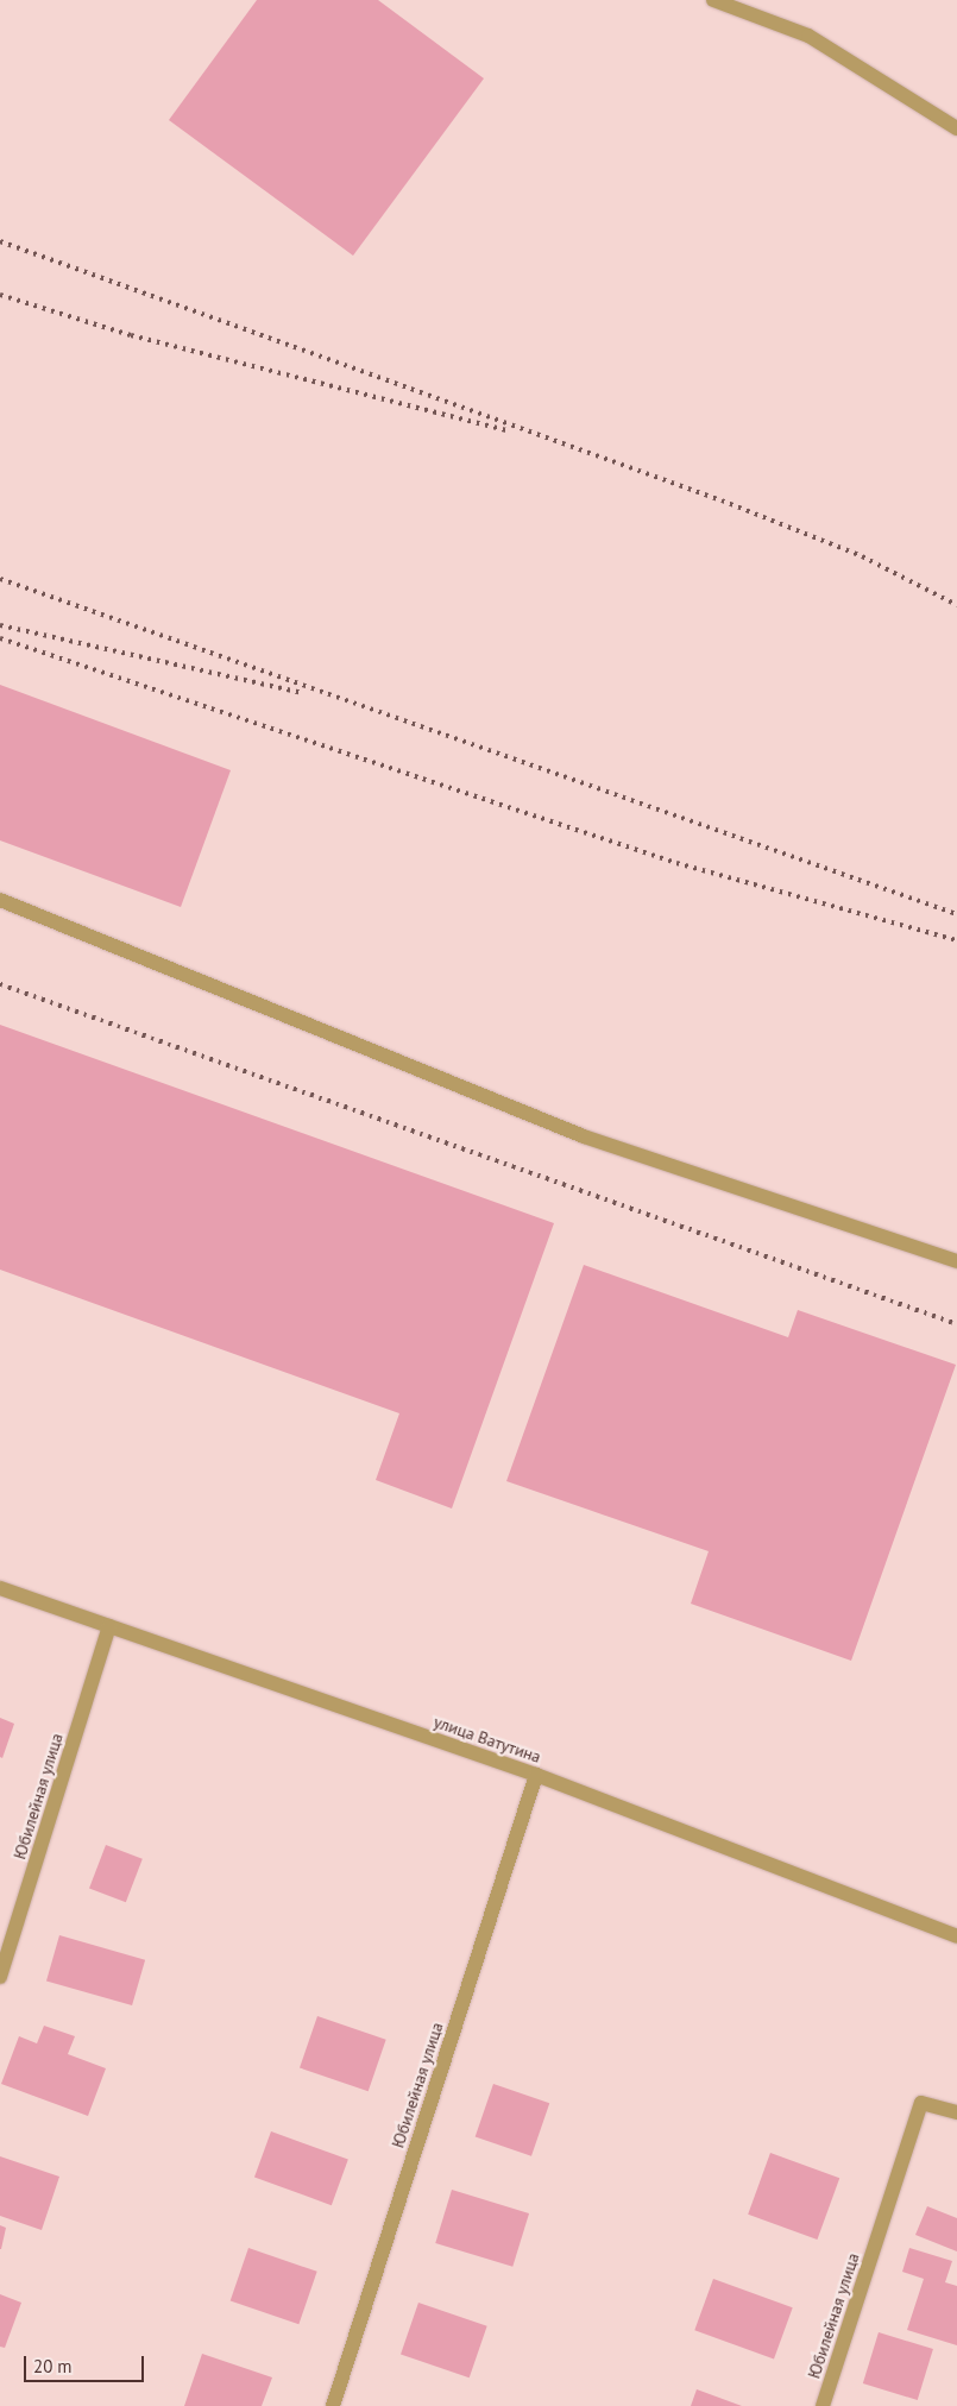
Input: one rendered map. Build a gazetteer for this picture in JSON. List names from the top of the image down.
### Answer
{
  "streets": {
    "street": ["улица Ватутина", "Юбилейная улица"]
  },
  "crossings": [
    ["улица Ватутина", "Юбилейная улица"]
  ],
  "scale_bar": "20 m"
}
